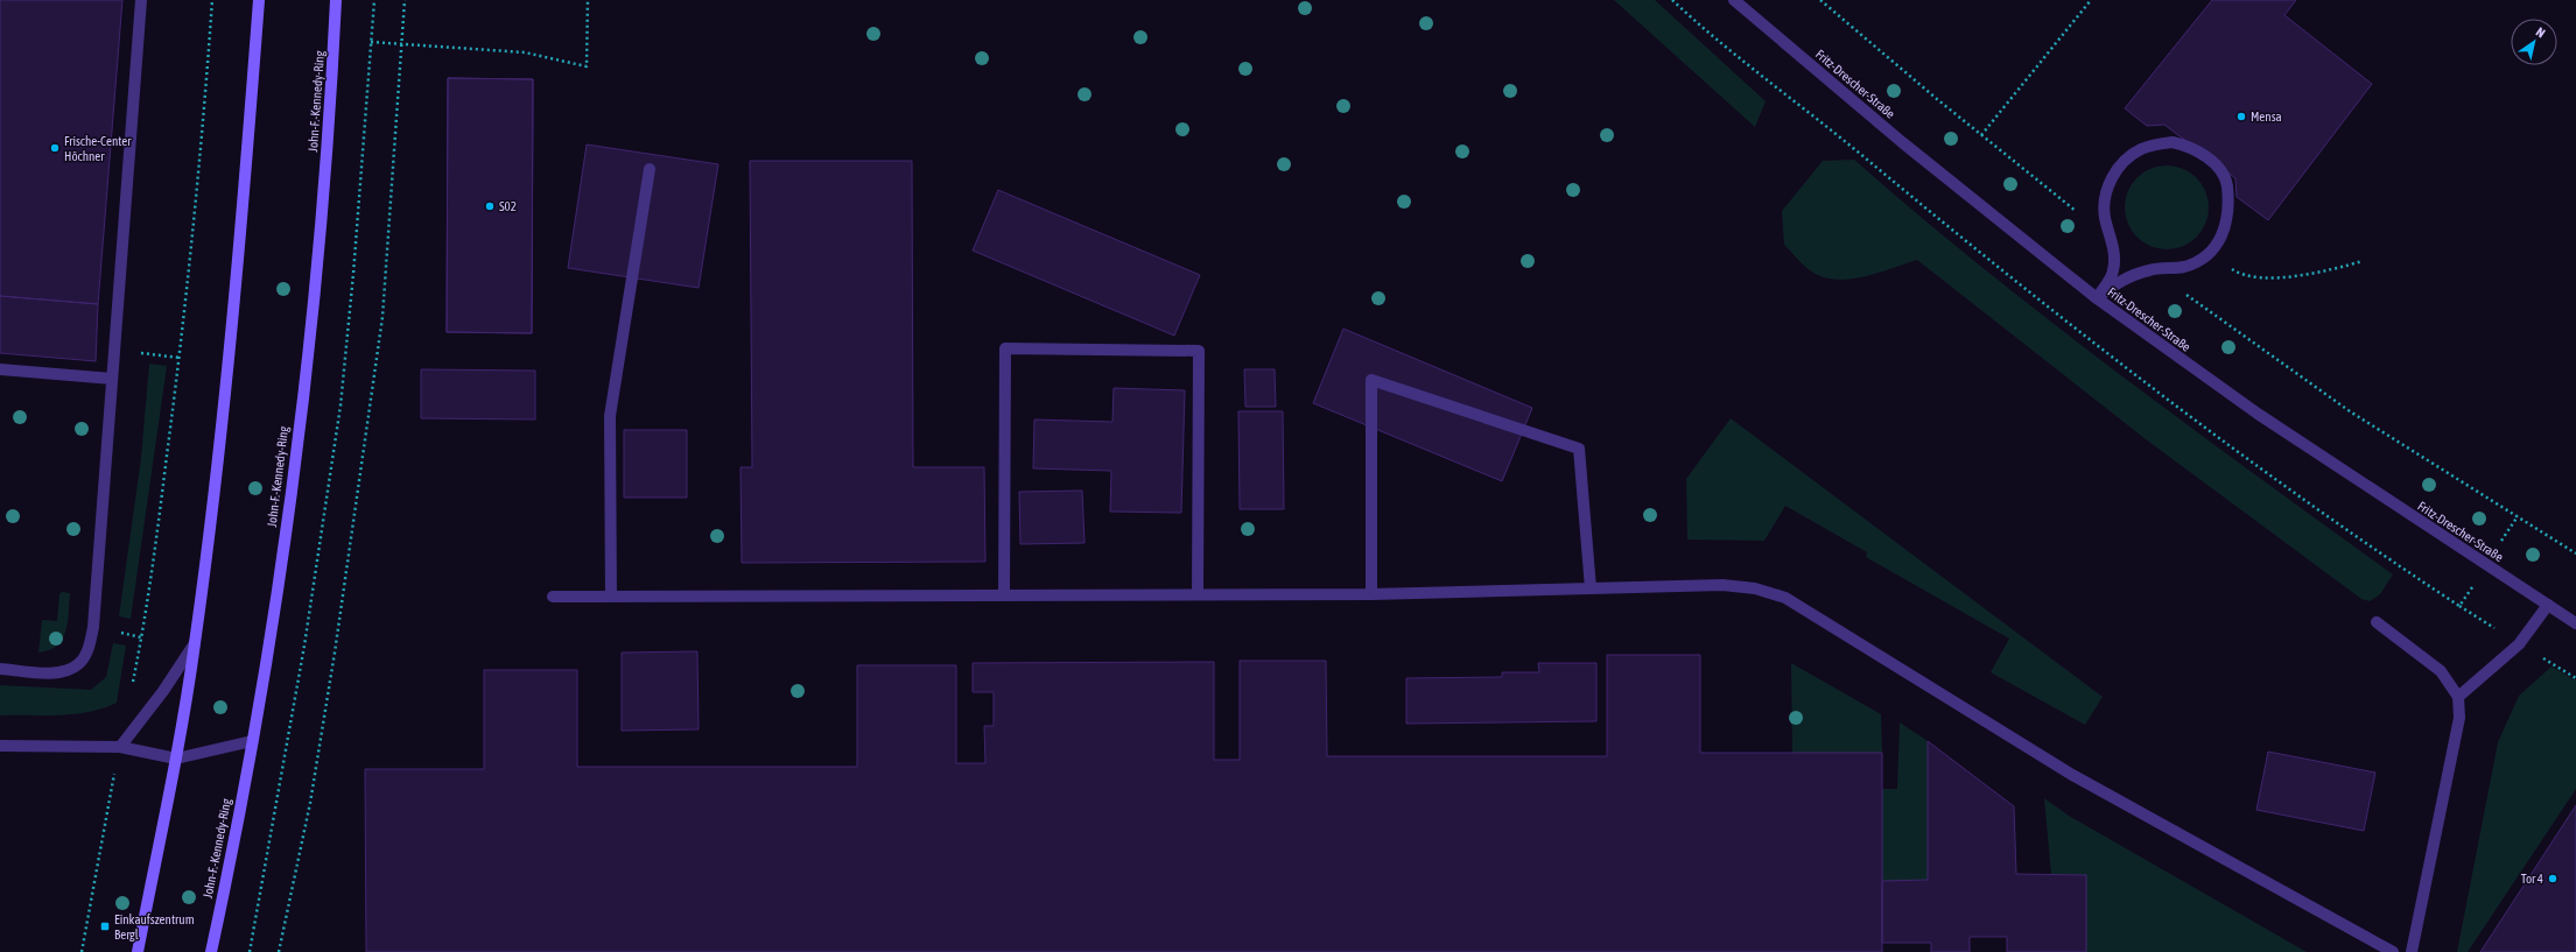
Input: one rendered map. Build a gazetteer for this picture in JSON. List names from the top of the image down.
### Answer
{
  "streets": {
    "main road": ["John-F.-Kennedy-Ring"],
    "street": ["Fritz-Drescher-Straße"]
  },
  "places": {
    "other": [
      "Mensa",
      "Frische-Center Höchner",
      "S02",
      "Tor 4"
    ],
    "transit": ["Einkaufszentrum Bergl"]
  },
  "north": "top right"
}
